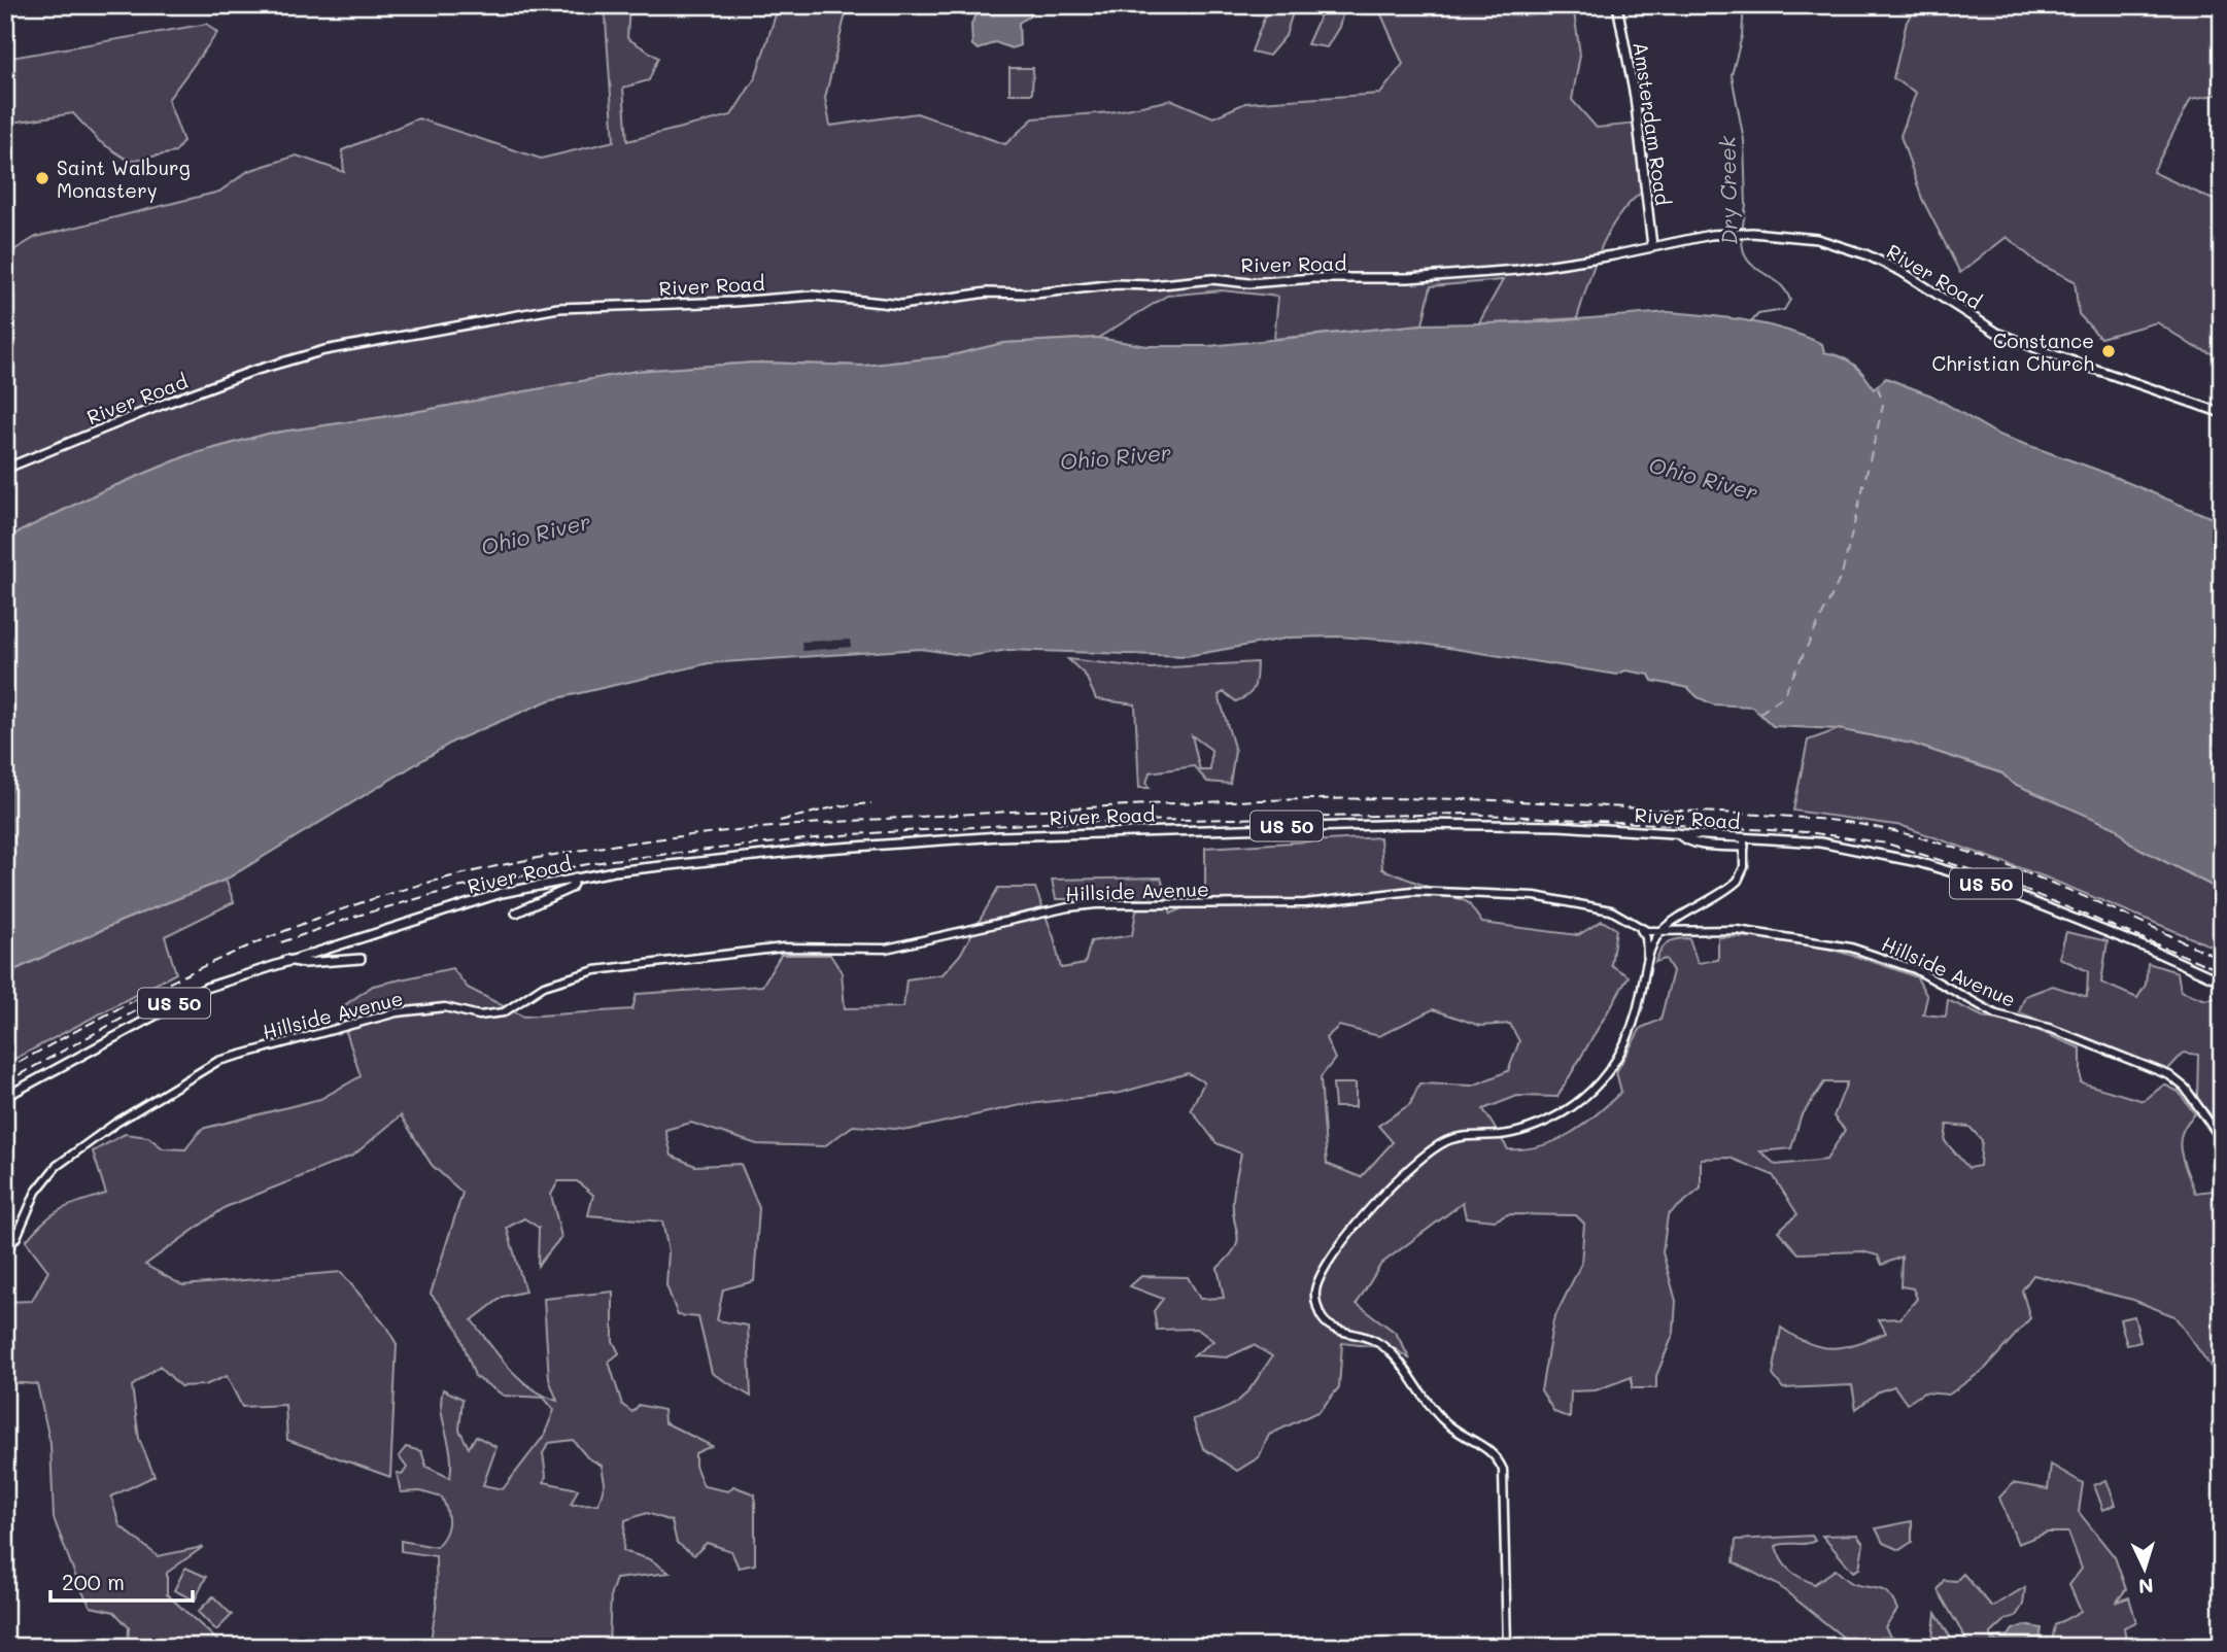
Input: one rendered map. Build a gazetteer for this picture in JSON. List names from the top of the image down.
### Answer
{
  "streets": {
    "main road": ["Amsterdam Road", "River Road", "US 50"],
    "street": ["Hillside Avenue"]
  },
  "crossings": [
    ["Amsterdam Road", "River Road"]
  ],
  "water": ["Dry Creek", "Ohio River"],
  "places": ["Saint Walburg Monastery", "Constance Christian Church"],
  "scale_bar": "200 m",
  "north": "bottom"
}
